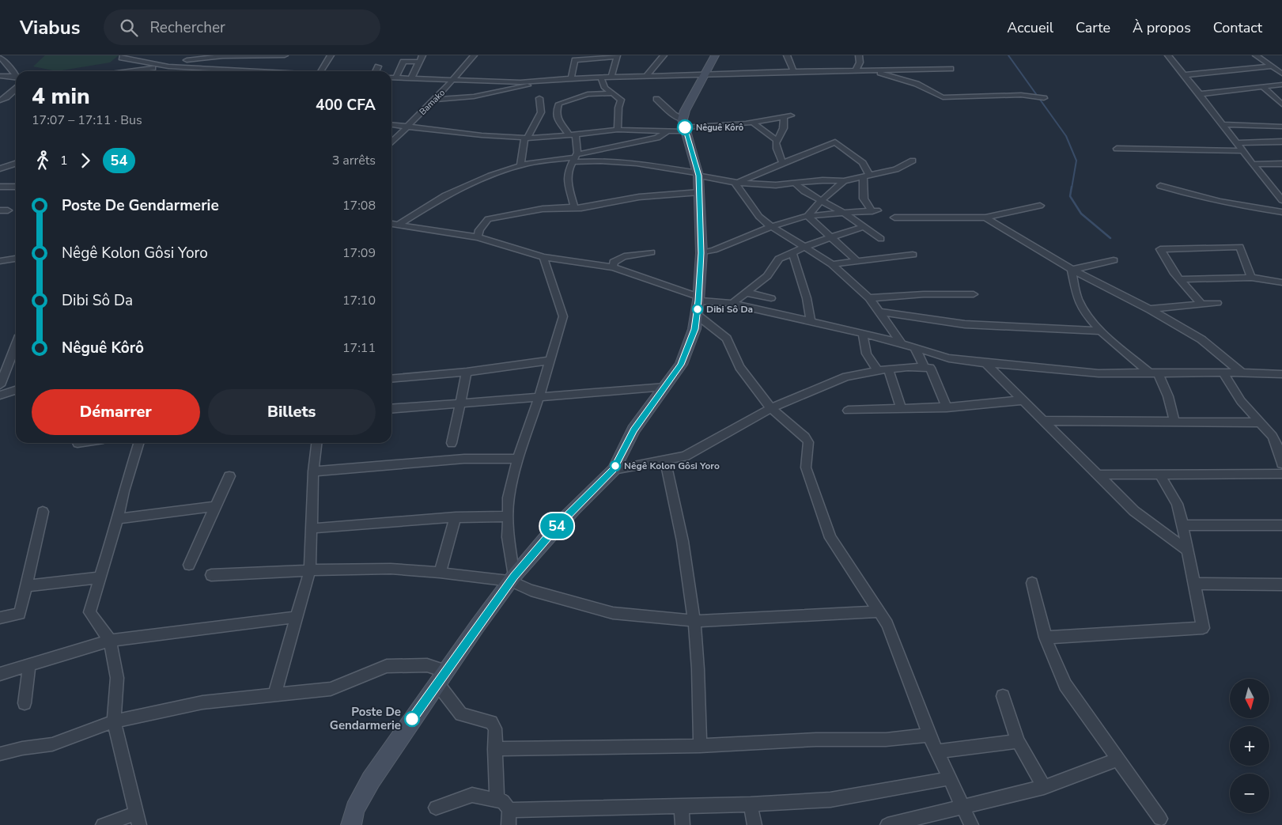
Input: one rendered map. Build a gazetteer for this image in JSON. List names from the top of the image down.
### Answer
{
  "streets": {
    "street": ["Bamako"]
  },
  "places": [
    "Nêguê Kôrô",
    "Dibi Sô Da",
    "Nêgê Kolon Gôsi Yoro",
    "Poste De Gendarmerie"
  ],
  "lines": ["bus line 54"],
  "north": "bottom",
  "page": {
    "header": "Viabus",
    "search": "Rechercher",
    "nav": [
      "Accueil",
      "Carte",
      "À propos",
      "Contact"
    ],
    "on_map": "54",
    "heading": ["4 min", "17:07 – 17:11 · Bus", "400 CFA"],
    "legs": ["1", "54", "3 arrêts"],
    "list": [
      {
        "name": "Poste De Gendarmerie",
        "value": "17:08"
      },
      {
        "name": "Nêgê Kolon Gôsi Yoro",
        "value": "17:09"
      },
      {
        "name": "Dibi Sô Da",
        "value": "17:10"
      },
      {
        "name": "Nêguê Kôrô",
        "value": "17:11"
      }
    ],
    "buttons": ["Démarrer", "Billets"],
    "map_buttons": ["+", "−"]
  }
}
